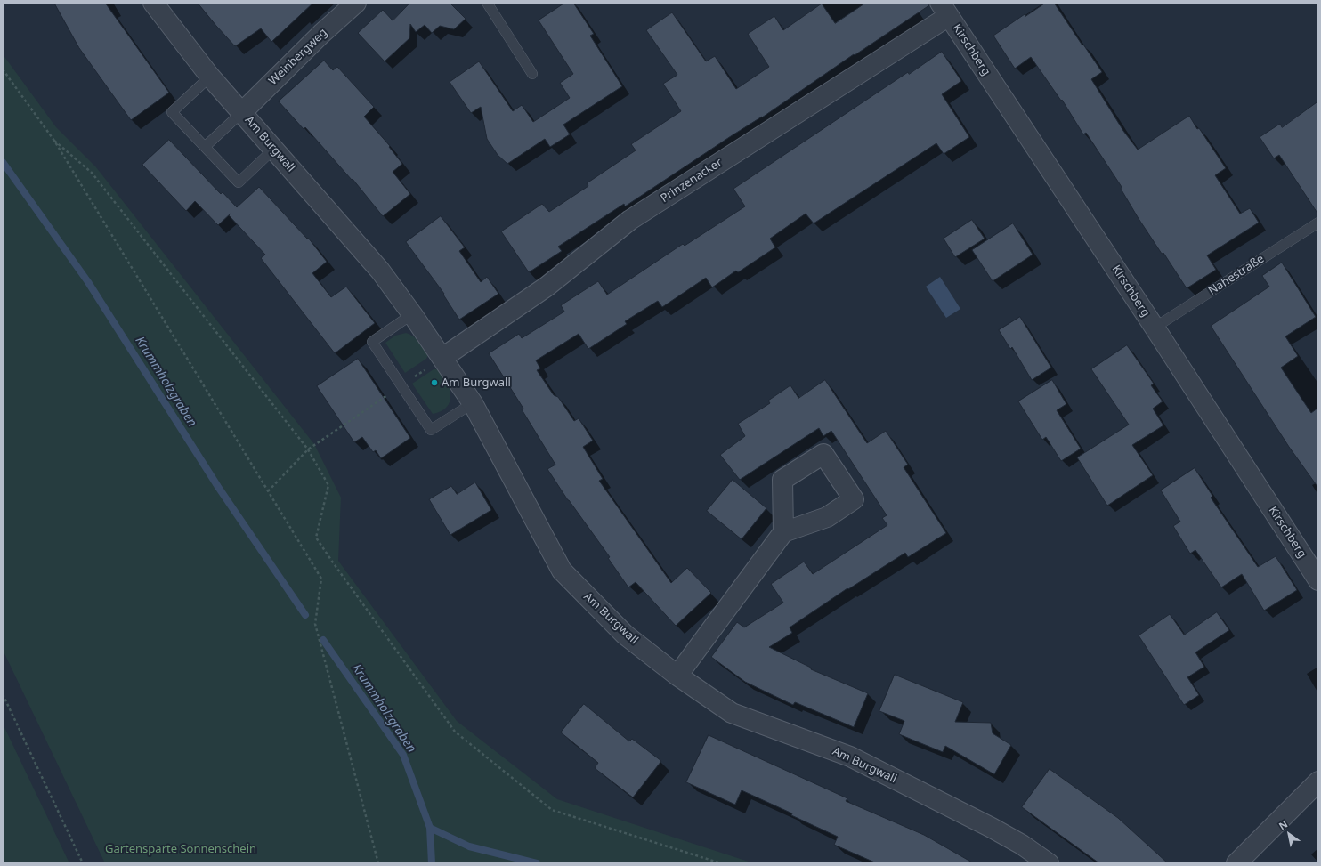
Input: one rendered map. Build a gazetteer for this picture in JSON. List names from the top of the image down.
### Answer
{
  "streets": {
    "street": [
      "Kirschberg",
      "Weinbergweg",
      "Am Burgwall",
      "Prinzenacker"
    ],
    "lane": ["Nahestraße"]
  },
  "crossings": [
    ["Kirschberg", "Prinzenacker"],
    ["Kirschberg", "Nahestraße"],
    ["Weinbergweg", "Am Burgwall"],
    ["Am Burgwall", "Prinzenacker"]
  ],
  "water": ["Krummholzgraben"],
  "parks": ["Gartensparte Sonnenschein"],
  "places": ["Am Burgwall"],
  "north": "top left"
}
